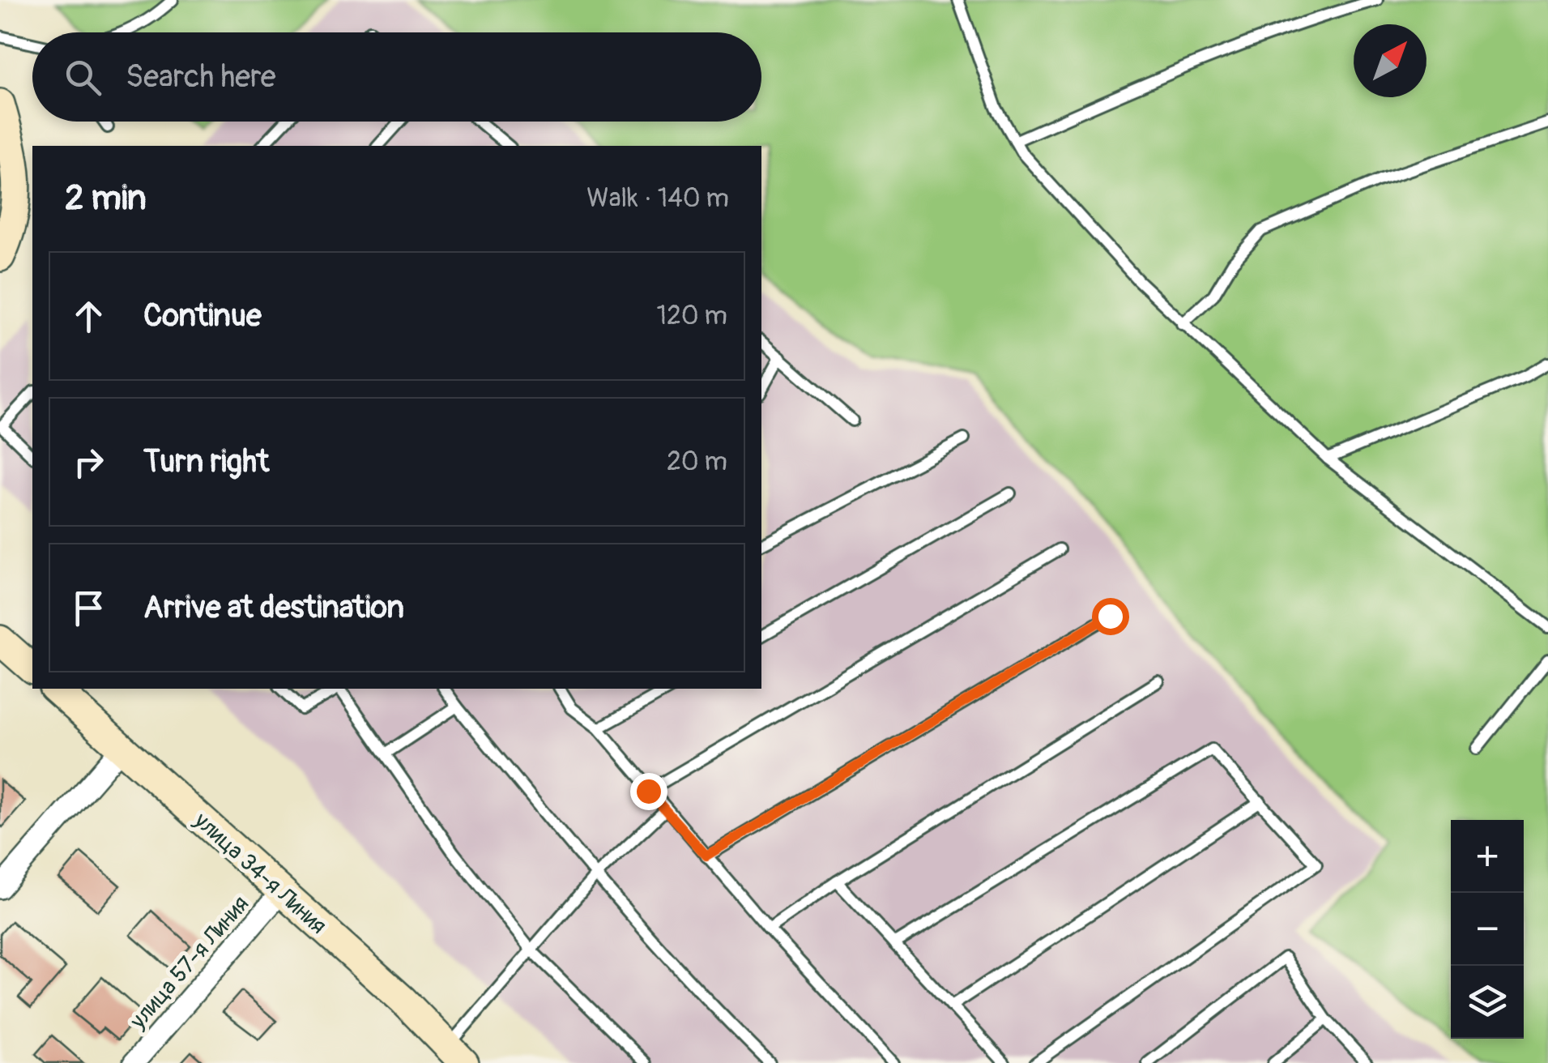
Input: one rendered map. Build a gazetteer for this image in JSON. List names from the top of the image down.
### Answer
{
  "streets": {
    "main road": ["улица 34-я Линия"],
    "street": ["улица 57-я Линия"]
  },
  "crossings": [
    ["улица 34-я Линия", "улица 57-я Линия"]
  ],
  "north": "top right",
  "page": {
    "search": "Search here",
    "heading": ["2 min", "Walk · 140 m"],
    "list": [
      ["Continue", "120 m"],
      ["Turn right", "20 m"],
      "Arrive at destination"
    ],
    "map_buttons": ["+", "−"]
  }
}
